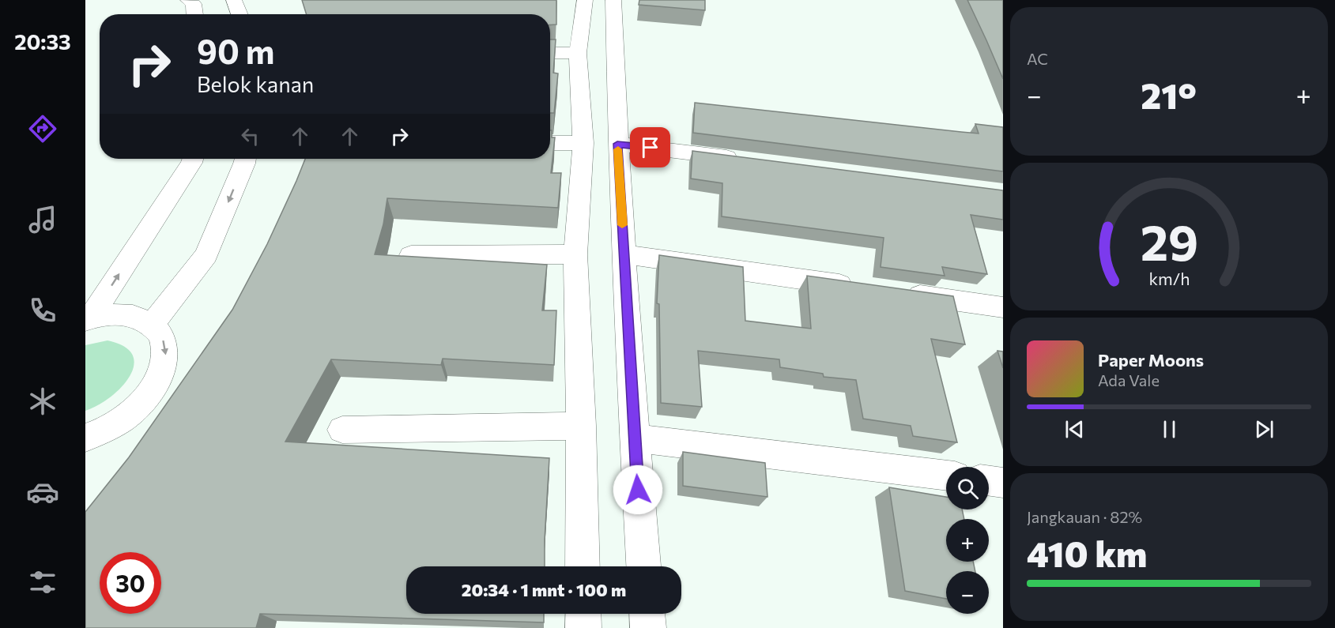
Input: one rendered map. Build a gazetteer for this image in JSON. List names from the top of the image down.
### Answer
{
  "page": {
    "tabs": "20:33",
    "tile": [
      "AC",
      ["Jangkauan · 82%", "410 km"]
    ],
    "turn": ["90 m", "Belok kanan"],
    "heat": ["−", "21°", "+"],
    "song": ["Paper Moons", "Ada Vale"],
    "map_buttons": ["+", "−"],
    "limit": "30",
    "trip": "20:34 · 1 mnt · 100 m",
    "gauge": ["29", "km/h"]
  }
}
